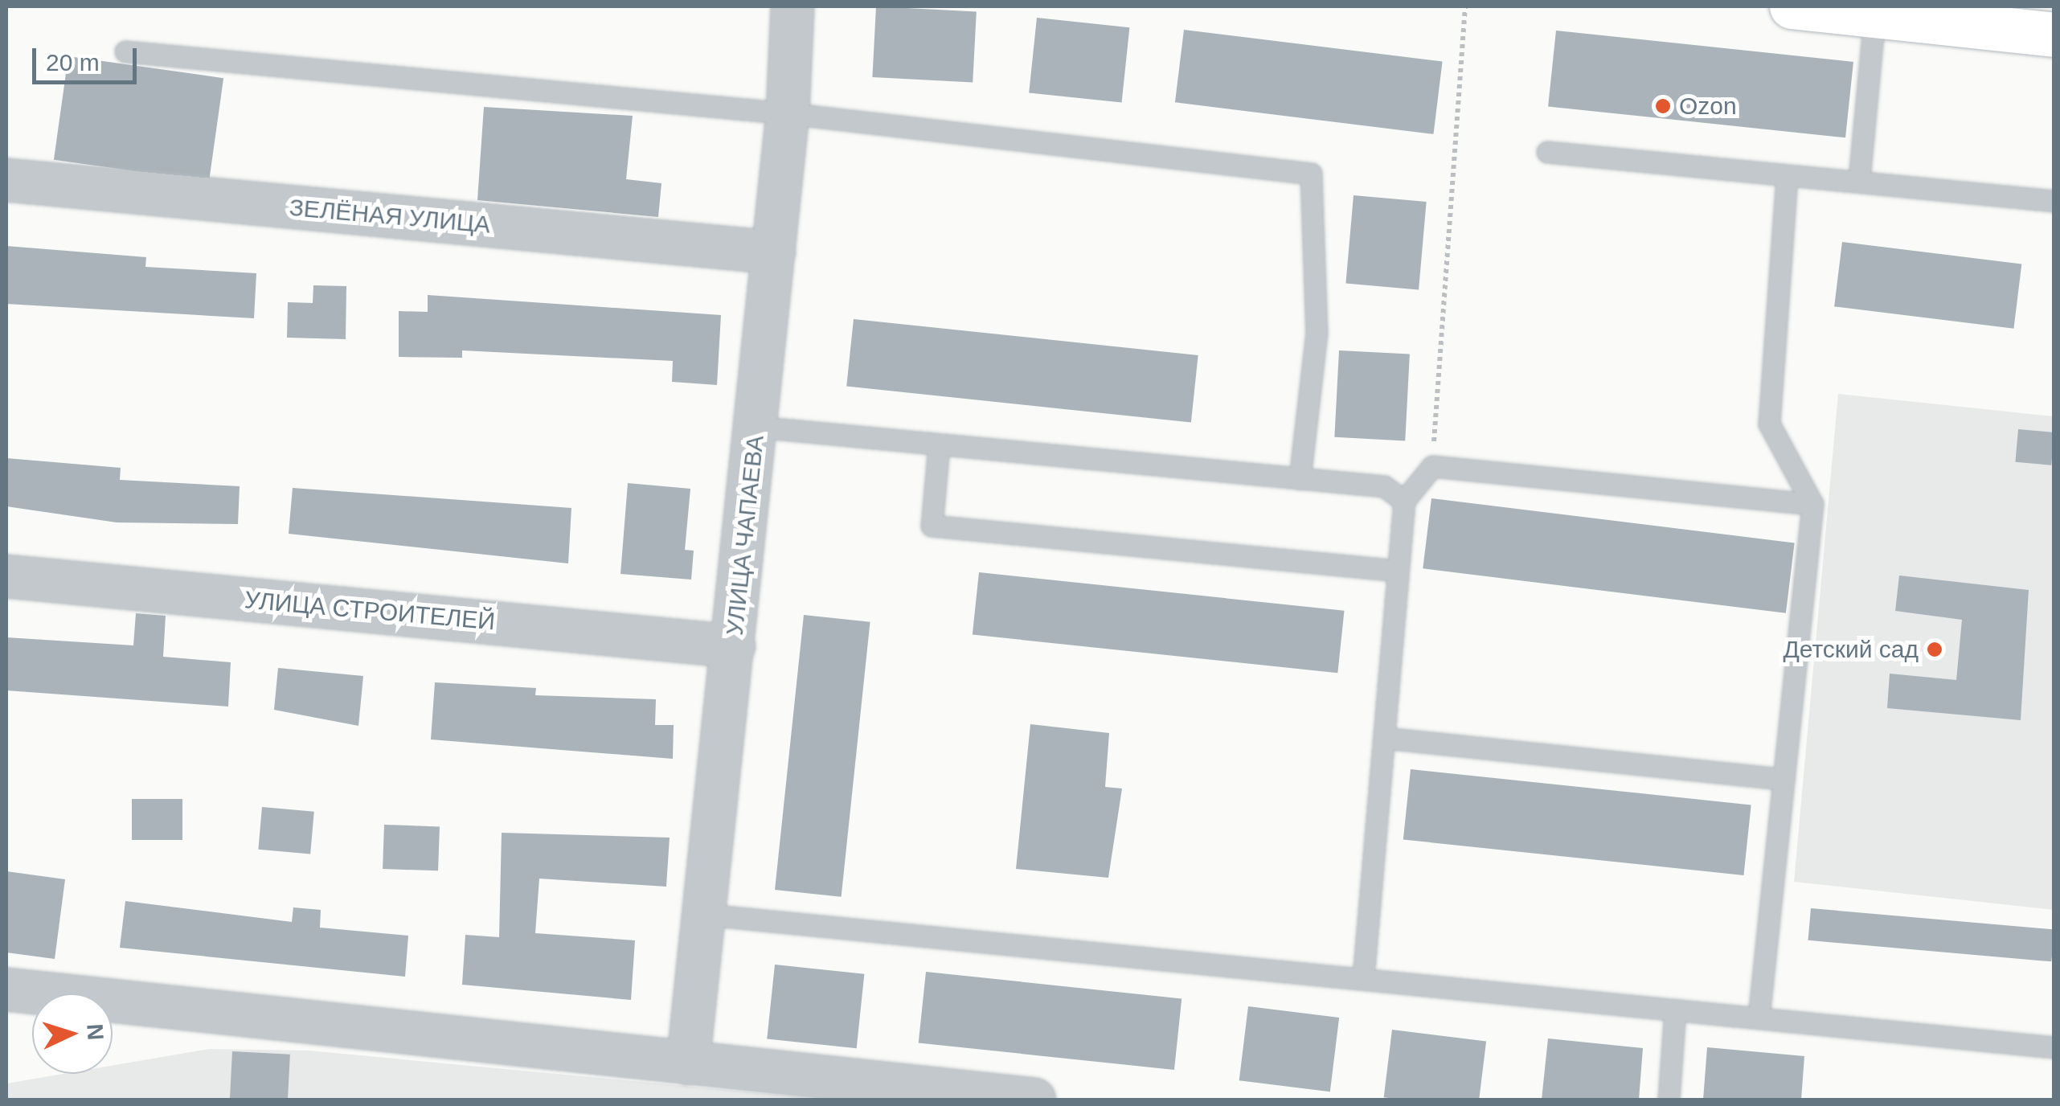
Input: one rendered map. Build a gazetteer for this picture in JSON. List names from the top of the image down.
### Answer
{
  "streets": {
    "street": ["ЗЕЛЁНАЯ УЛИЦА", "УЛИЦА ЧАПАЕВА", "УЛИЦА СТРОИТЕЛЕЙ"]
  },
  "crossings": [
    ["ЗЕЛЁНАЯ УЛИЦА", "УЛИЦА ЧАПАЕВА"],
    ["УЛИЦА ЧАПАЕВА", "УЛИЦА СТРОИТЕЛЕЙ"]
  ],
  "places": ["Ozon", "Детский сад"],
  "scale_bar": "20 m",
  "north": "right"
}
